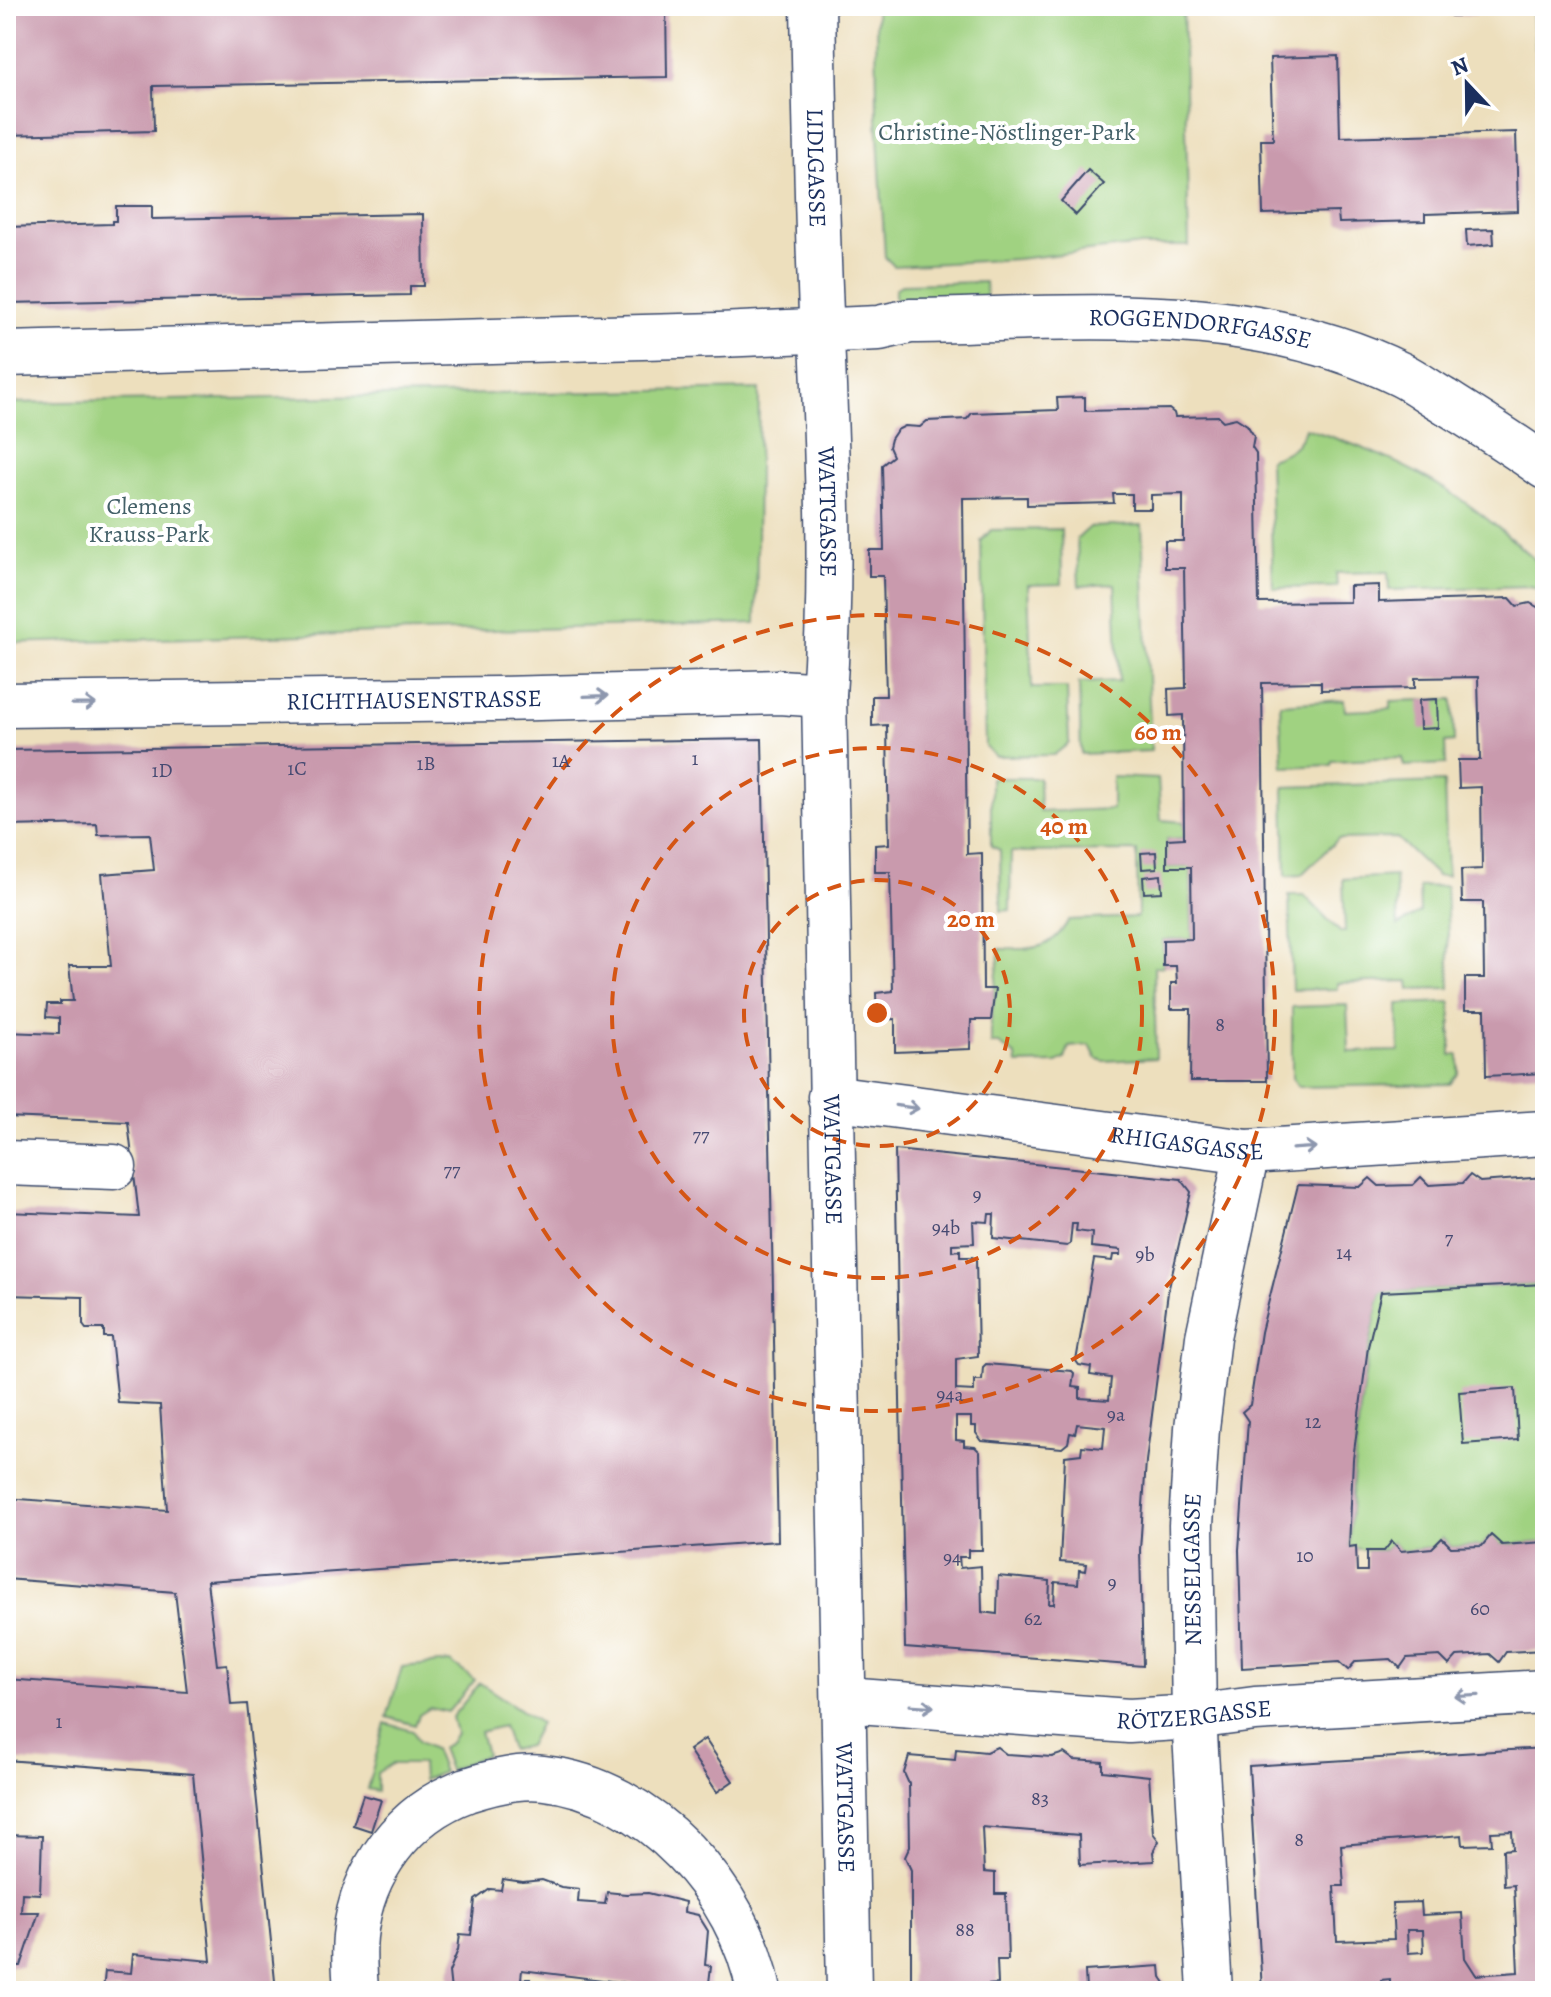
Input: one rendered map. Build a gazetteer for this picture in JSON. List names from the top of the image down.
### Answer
{
  "streets": {
    "street": [
      "LIDLGASSE",
      "ROGGENDORFGASSE",
      "WATTGASSE",
      "RICHTHAUSENSTRASSE",
      "RHIGASGASSE",
      "NESSELGASSE",
      "RÖTZERGASSE"
    ]
  },
  "crossings": [
    ["LIDLGASSE", "ROGGENDORFGASSE"],
    ["LIDLGASSE", "WATTGASSE"],
    ["ROGGENDORFGASSE", "WATTGASSE"],
    ["WATTGASSE", "RICHTHAUSENSTRASSE"],
    ["WATTGASSE", "RHIGASGASSE"],
    ["WATTGASSE", "RÖTZERGASSE"],
    ["RHIGASGASSE", "NESSELGASSE"],
    ["NESSELGASSE", "RÖTZERGASSE"]
  ],
  "one_way": ["RHIGASGASSE"],
  "parks": ["Christine-Nöstlinger-Park", "Clemens Krauss-Park"],
  "house_numbers": [
    "1",
    "1A",
    "1B",
    "1C",
    "1D",
    "8",
    "77",
    "77",
    "9",
    "94b",
    "7",
    "14",
    "9b",
    "94a",
    "9a",
    "12",
    "10",
    "94",
    "9",
    "60",
    "62",
    "1",
    "83",
    "8",
    "88"
  ],
  "north": "top",
  "rings": ["60 m", "40 m", "20 m"]
}
